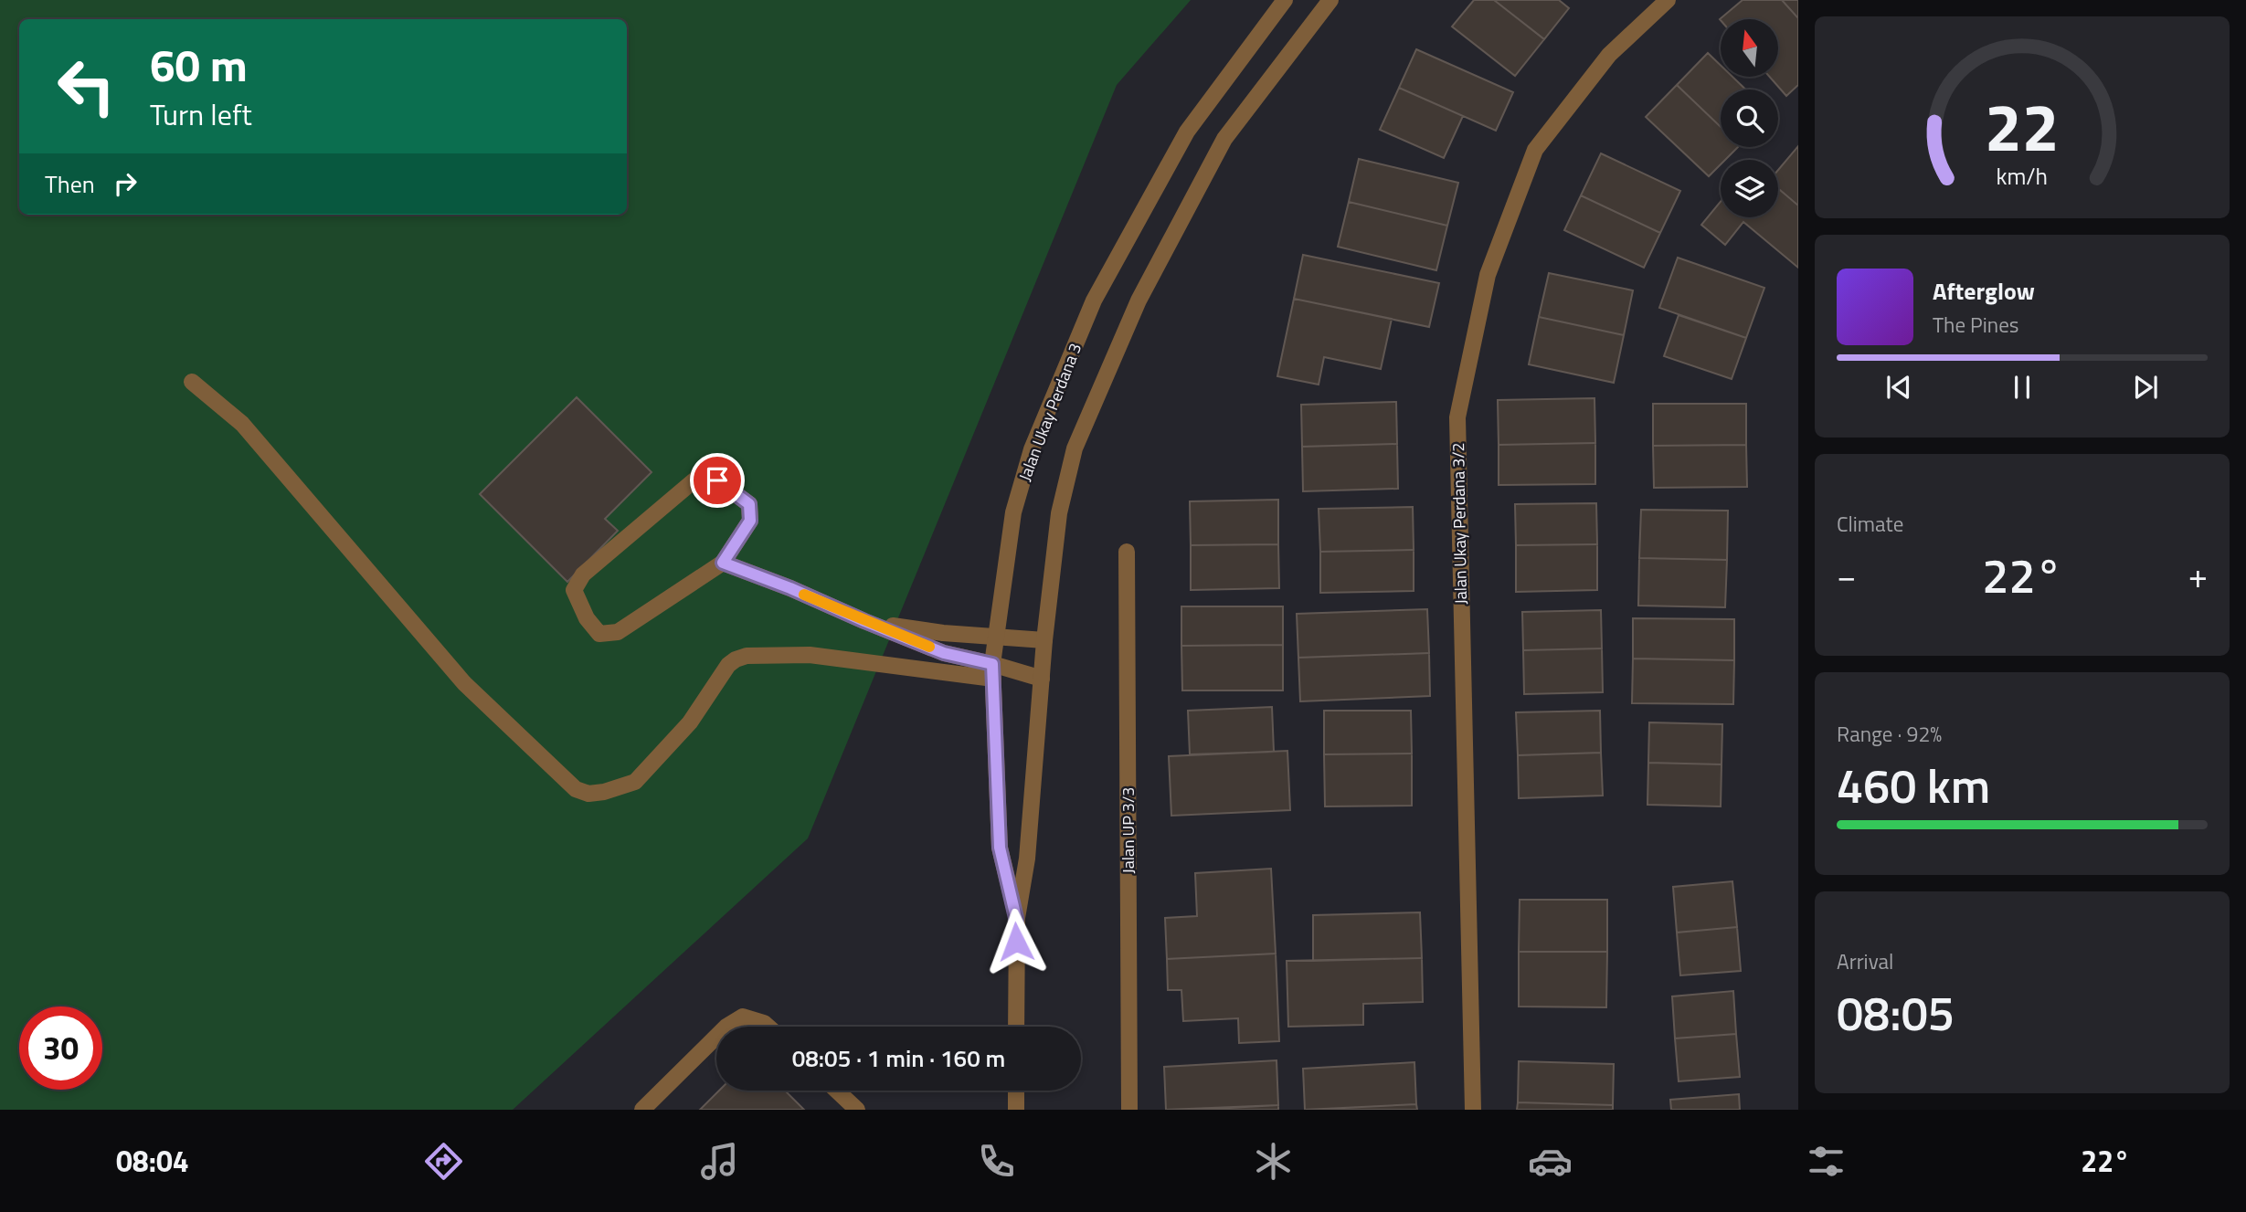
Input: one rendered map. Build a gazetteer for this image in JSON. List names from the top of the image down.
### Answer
{
  "streets": {
    "street": ["Jalan Ukay Perdana 3", "Jalan Ukay Perdana 3/2", "Jalan UP 3/3"]
  },
  "north": "top",
  "page": {
    "turn": ["60 m", "Turn left"],
    "then": "Then",
    "song": ["Afterglow", "The Pines"],
    "tile": [
      "Climate",
      ["Range · 92%", "460 km"],
      ["Arrival", "08:05"]
    ],
    "heat": ["−", "22°", "+"],
    "limit": "30",
    "trip": "08:05 · 1 min · 160 m",
    "tabs": ["08:04", "22°"],
    "gauge": ["22", "km/h"]
  }
}
